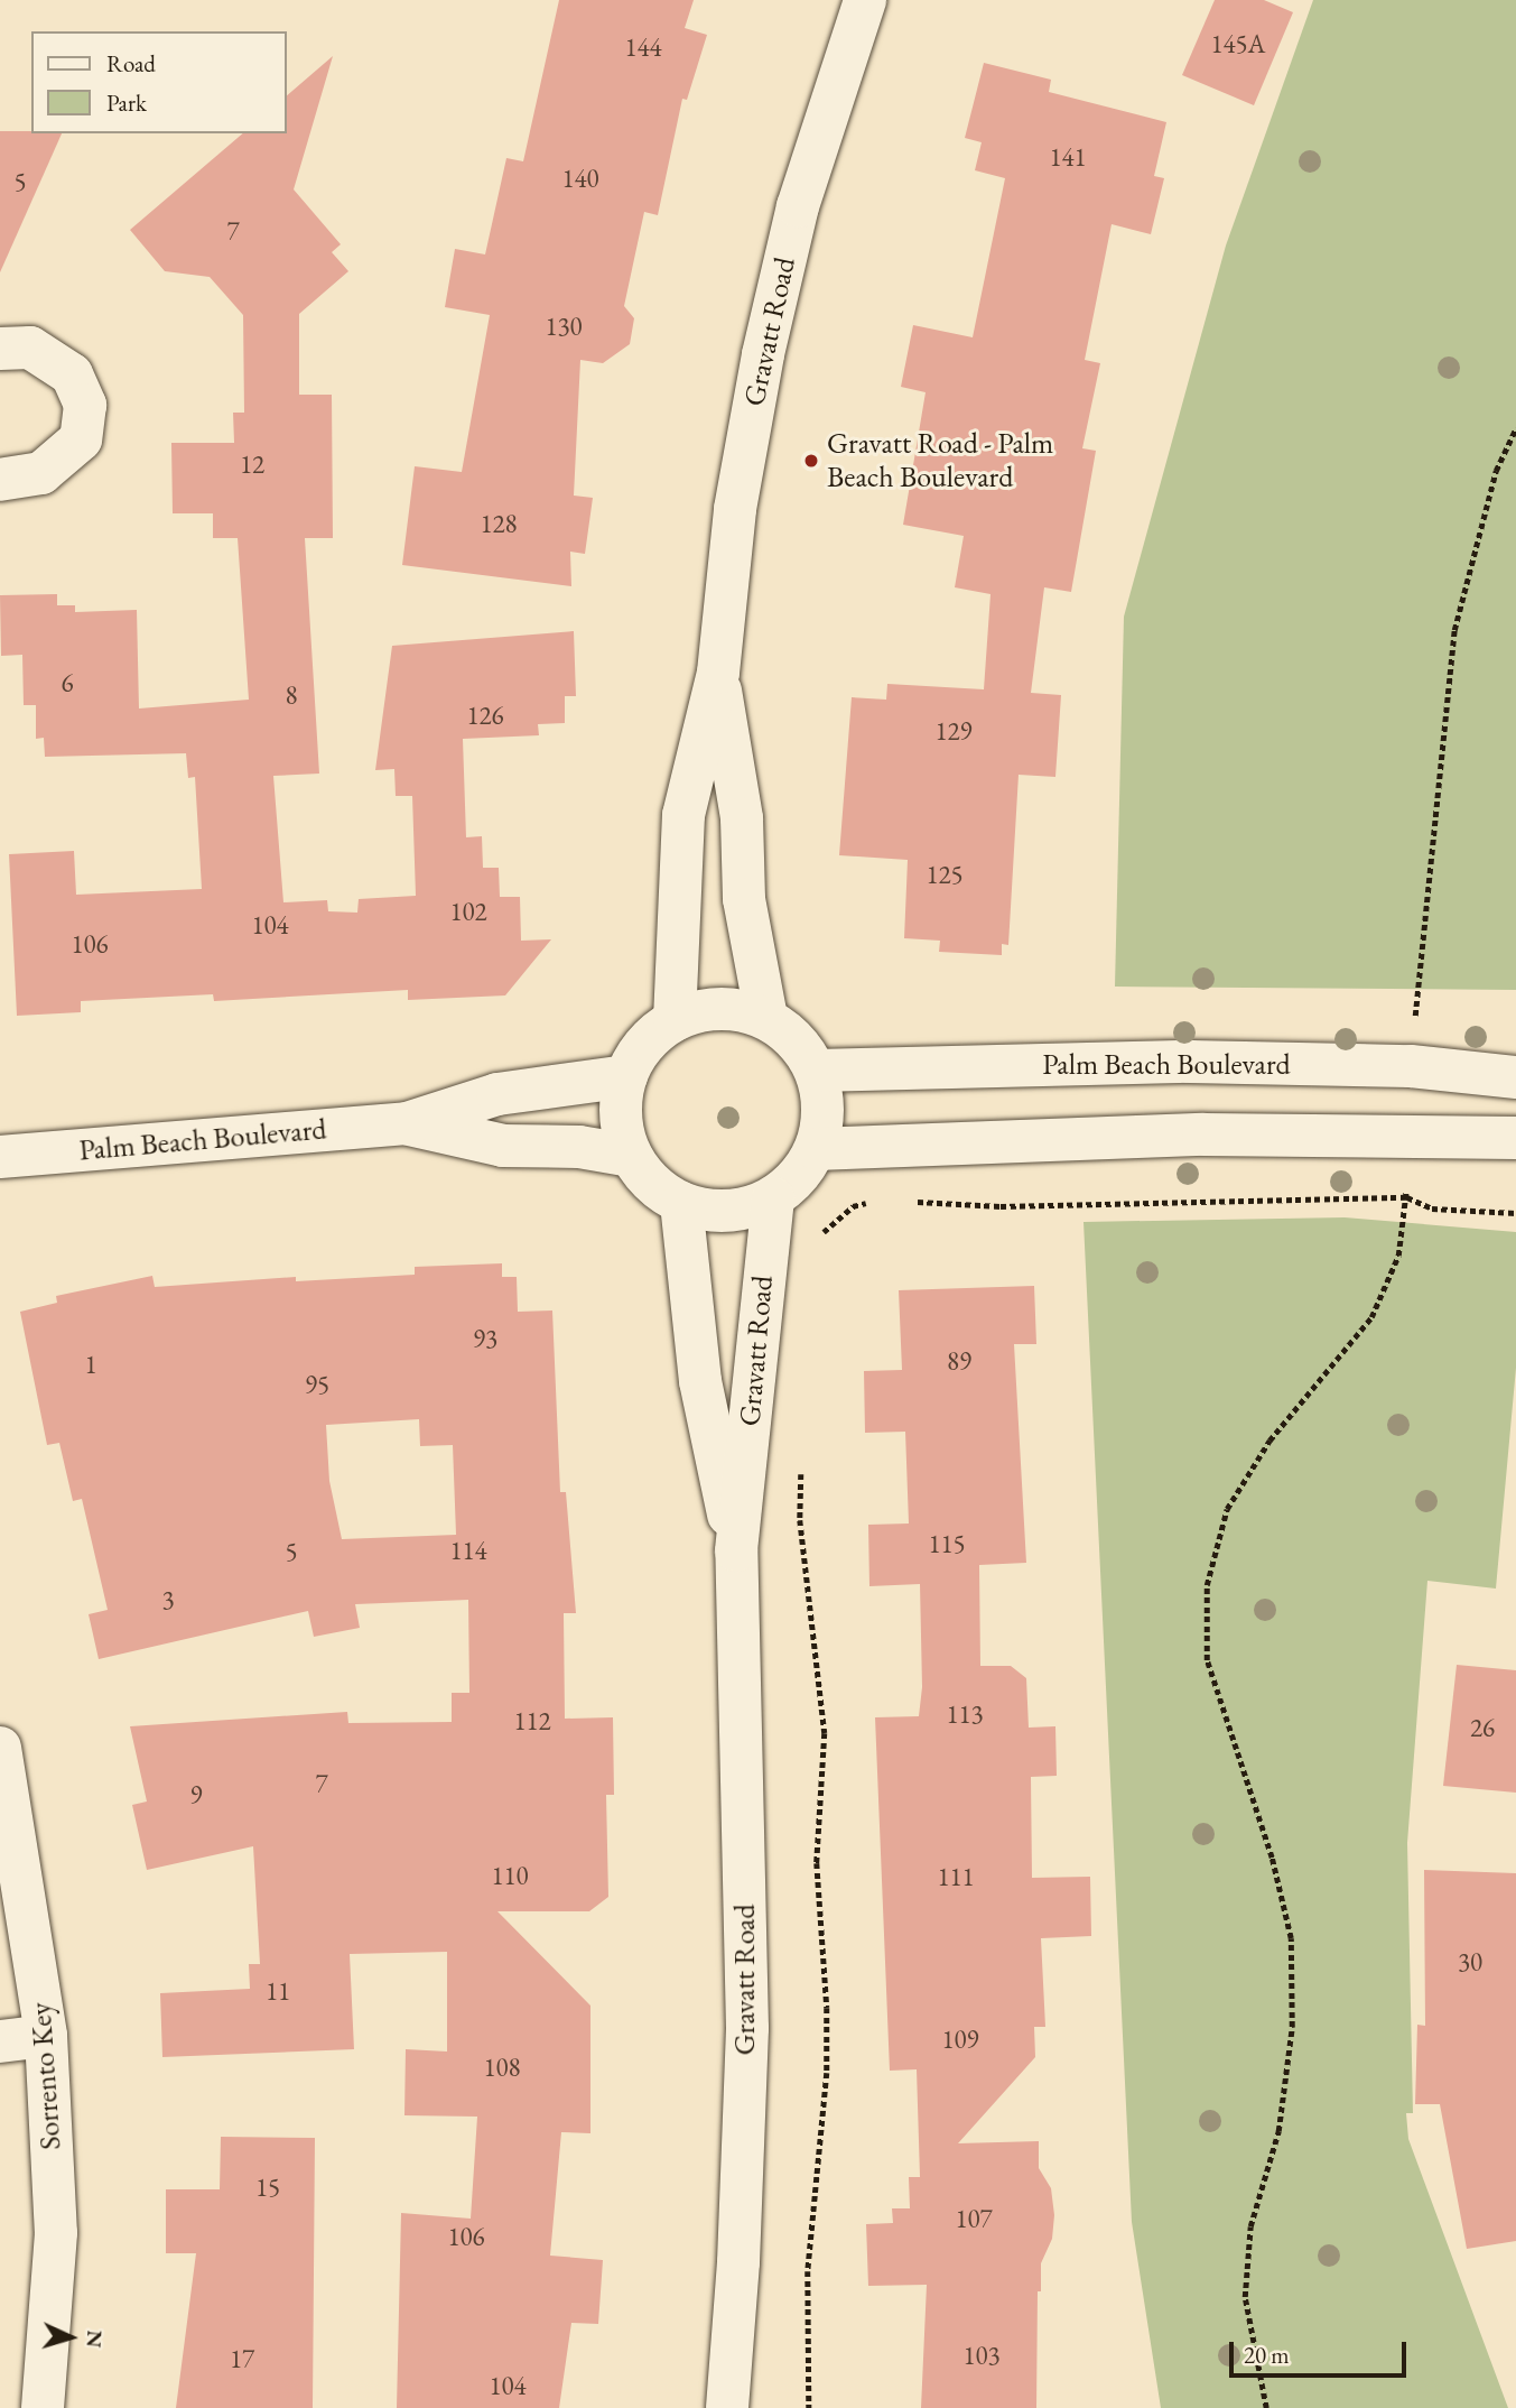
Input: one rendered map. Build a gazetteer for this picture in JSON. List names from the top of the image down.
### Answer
{
  "streets": {
    "street": ["Gravatt Road", "Palm Beach Boulevard", "Sorrento Key"]
  },
  "crossings": [
    ["Gravatt Road", "Palm Beach Boulevard"]
  ],
  "places": ["Gravatt Road - Palm Beach Boulevard"],
  "house_numbers": [
    "145A",
    "144",
    "141",
    "140",
    "5",
    "7",
    "130",
    "12",
    "128",
    "6",
    "8",
    "126",
    "129",
    "125",
    "102",
    "104",
    "106",
    "93",
    "89",
    "1",
    "95",
    "115",
    "114",
    "5",
    "3",
    "113",
    "112",
    "26",
    "7",
    "9",
    "110",
    "111",
    "30",
    "11",
    "109",
    "108",
    "15",
    "107",
    "106",
    "103",
    "17",
    "104"
  ],
  "legend": ["Road", "Park"],
  "scale_bar": "20 m",
  "north": "right"
}
